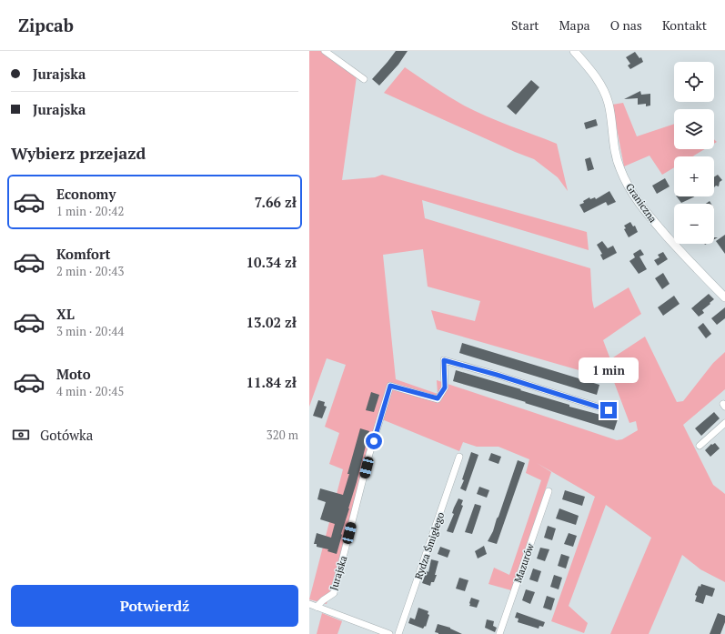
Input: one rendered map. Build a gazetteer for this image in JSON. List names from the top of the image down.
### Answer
{
  "streets": {
    "street": [
      "Graniczna",
      "Rydza Śmigłego",
      "Mazurów",
      "Jurajska"
    ]
  },
  "page": {
    "header": "Zipcab",
    "nav": [
      "Start",
      "Mapa",
      "O nas",
      "Kontakt"
    ],
    "banner": ["Jurajska", "Jurajska"],
    "map_buttons": ["+", "−"],
    "heading": "Wybierz przejazd",
    "list": [
      {
        "name": "Economy",
        "note": "1 min · 20:42",
        "value": "7.66 zł"
      },
      {
        "name": "Komfort",
        "note": "2 min · 20:43",
        "value": "10.34 zł"
      },
      {
        "name": "XL",
        "note": "3 min · 20:44",
        "value": "13.02 zł"
      },
      {
        "name": "Moto",
        "note": "4 min · 20:45",
        "value": "11.84 zł"
      }
    ],
    "bubble": "1 min",
    "pay": ["Gotówka", "320 m"],
    "buttons": "Potwierdź"
  }
}
